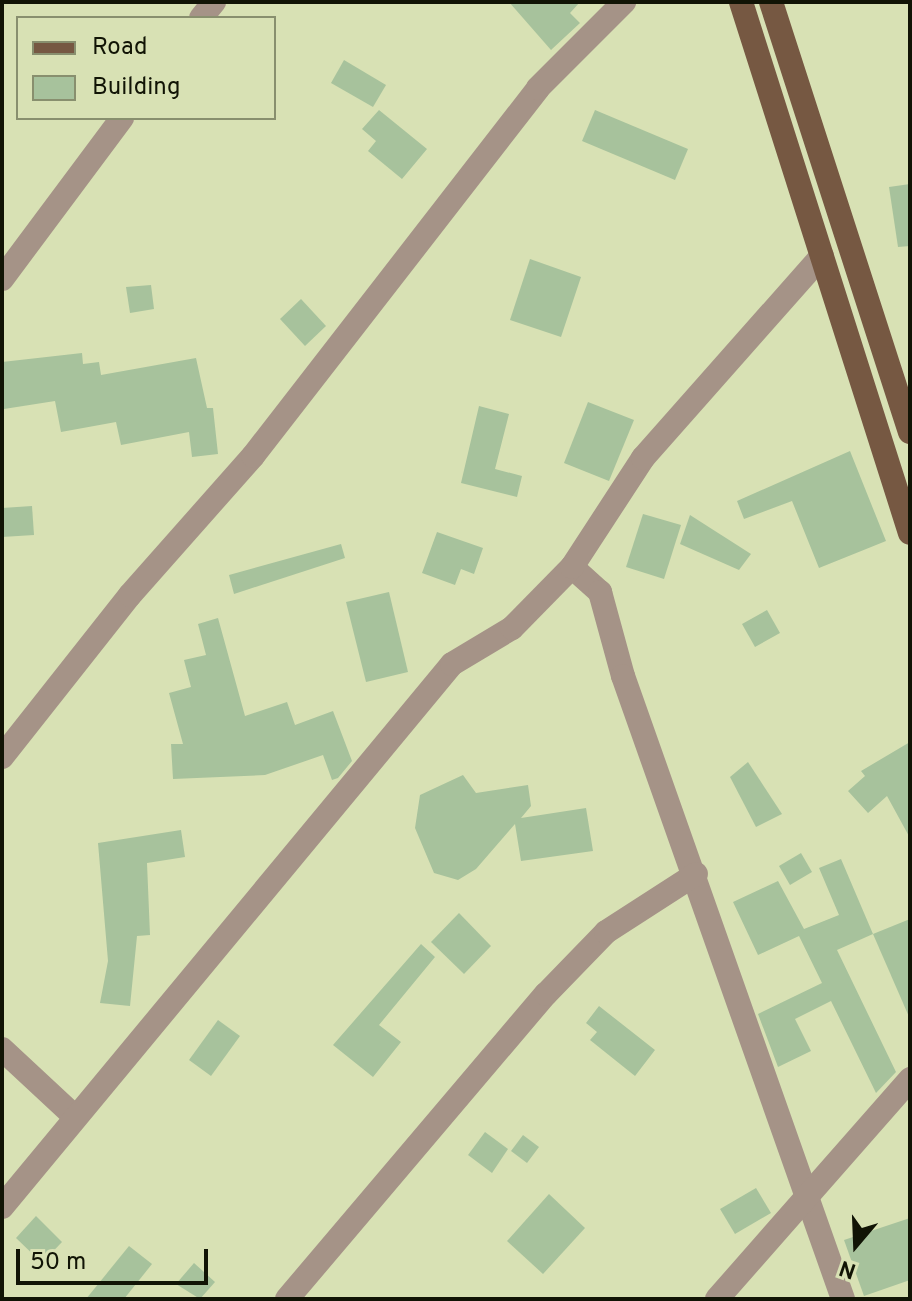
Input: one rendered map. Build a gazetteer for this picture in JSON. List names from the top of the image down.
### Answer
{
  "legend": ["Road", "Building"],
  "scale_bar": "50 m",
  "north": "bottom"
}
